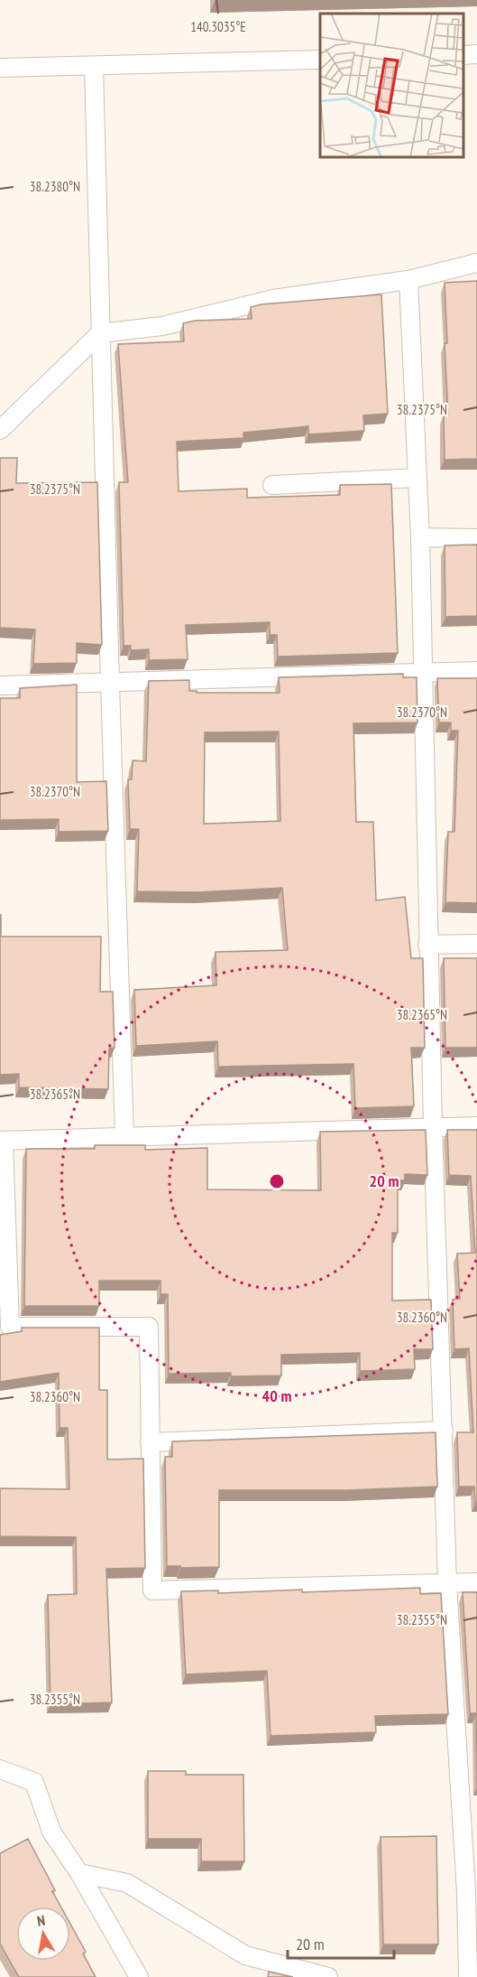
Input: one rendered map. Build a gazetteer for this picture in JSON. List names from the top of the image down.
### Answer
{
  "scale_bar": "20 m",
  "north": "top",
  "coordinates": [
    "140.3035°E",
    "38.2380°N",
    "38.2375°N",
    "38.2370°N",
    "38.2365°N",
    "38.2360°N",
    "38.2355°N"
  ],
  "rings": ["20 m", "40 m"]
}
